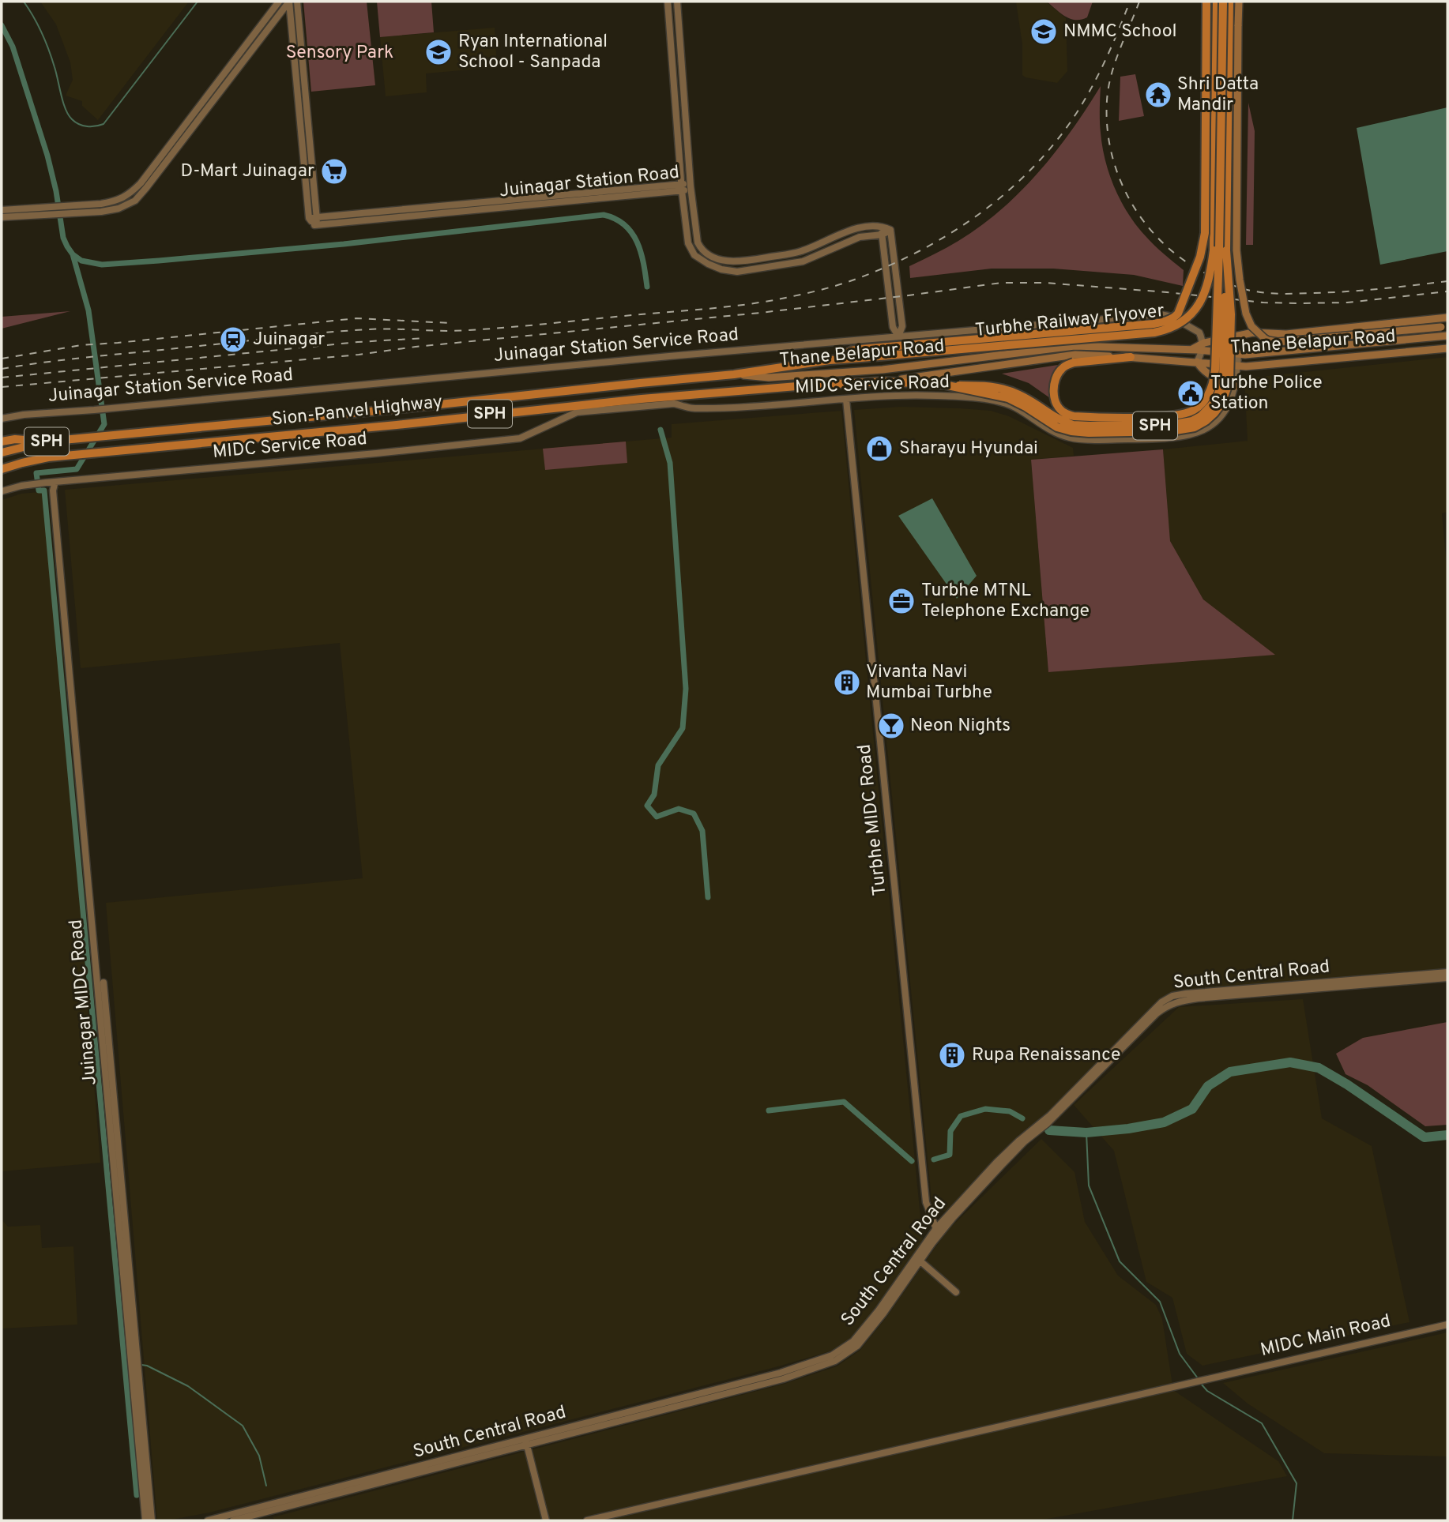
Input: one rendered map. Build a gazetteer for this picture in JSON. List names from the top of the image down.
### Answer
{
  "streets": {
    "highway": ["Turbhe Railway Flyover", "Sion-Panvel Highway", "SPH"],
    "main road": ["Thane Belapur Road"],
    "street": [
      "Juinagar Station Road",
      "Juinagar Station Service Road",
      "MIDC Service Road",
      "Turbhe MIDC Road",
      "South Central Road",
      "Juinagar MIDC Road",
      "MIDC Main Road"
    ]
  },
  "crossings": [
    ["Turbhe Railway Flyover", "Thane Belapur Road"],
    ["Turbhe Railway Flyover", "Sion-Panvel Highway"],
    ["Thane Belapur Road", "Juinagar Station Service Road"],
    ["Thane Belapur Road", "MIDC Service Road"],
    ["Thane Belapur Road", "Sion-Panvel Highway"],
    ["Thane Belapur Road", "SPH"],
    ["MIDC Service Road", "Sion-Panvel Highway"],
    ["MIDC Service Road", "Turbhe MIDC Road"],
    ["MIDC Service Road", "Juinagar MIDC Road"],
    ["Sion-Panvel Highway", "SPH"],
    ["Turbhe MIDC Road", "South Central Road"]
  ],
  "parks": ["Sensory Park"],
  "places": {
    "school or university": ["NMMC School", "Ryan International School - Sanpada"],
    "temple": ["Shri Datta Mandir"],
    "supermarket": ["D-Mart Juinagar"],
    "station": ["Juinagar"],
    "public building": ["Turbhe Police Station"],
    "shop": ["Sharayu Hyundai"],
    "office": ["Turbhe MTNL Telephone Exchange"],
    "building": ["Vivanta Navi Mumbai Turbhe", "Rupa Renaissance"],
    "bar": ["Neon Nights"]
  }
}
